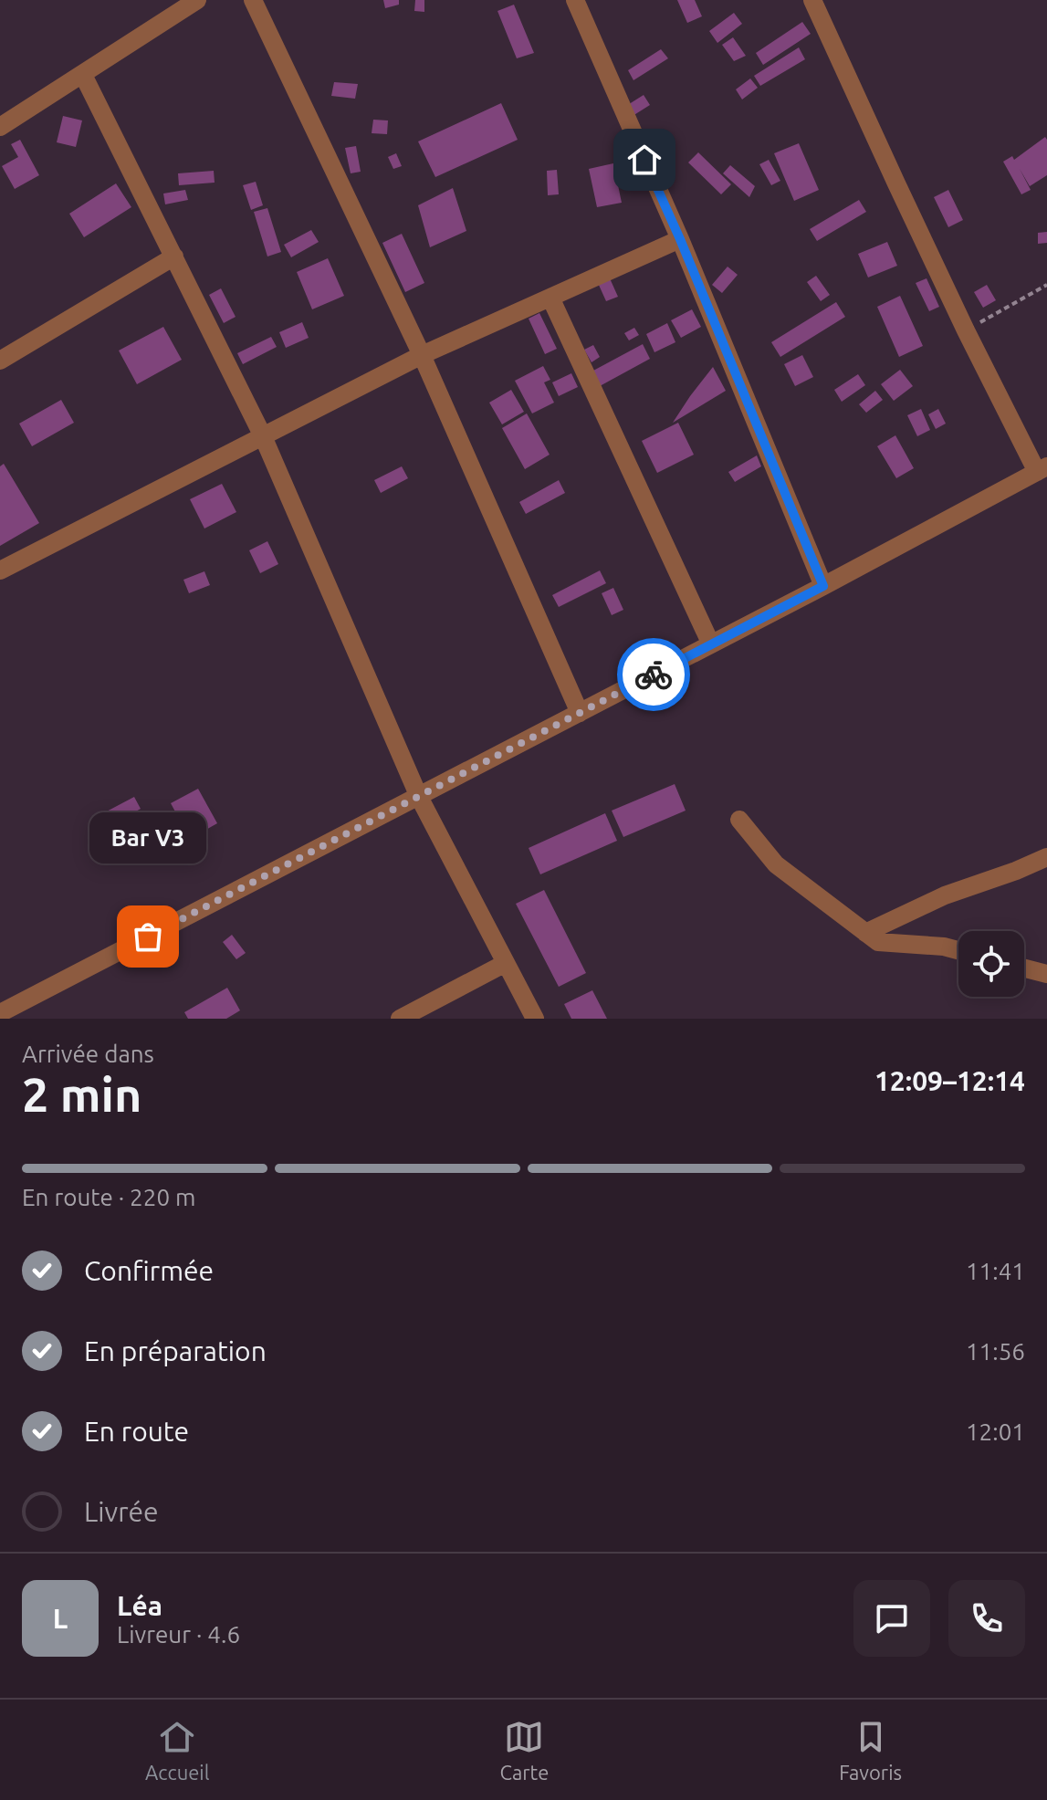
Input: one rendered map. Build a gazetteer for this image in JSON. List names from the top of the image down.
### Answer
{
  "places": ["Bar V3"],
  "page": {
    "bubble": "Bar V3",
    "heading": ["2 min", "Arrivée dans", "12:09–12:14"],
    "panel": ["Léa", "Livreur · 4.6"],
    "bar": "En route · 220 m",
    "list": [
      ["Confirmée", "11:41"],
      ["En préparation", "11:56"],
      ["En route", "12:01"],
      "Livrée"
    ],
    "round": "L",
    "tabs": ["Accueil", "Carte", "Favoris"]
  }
}
